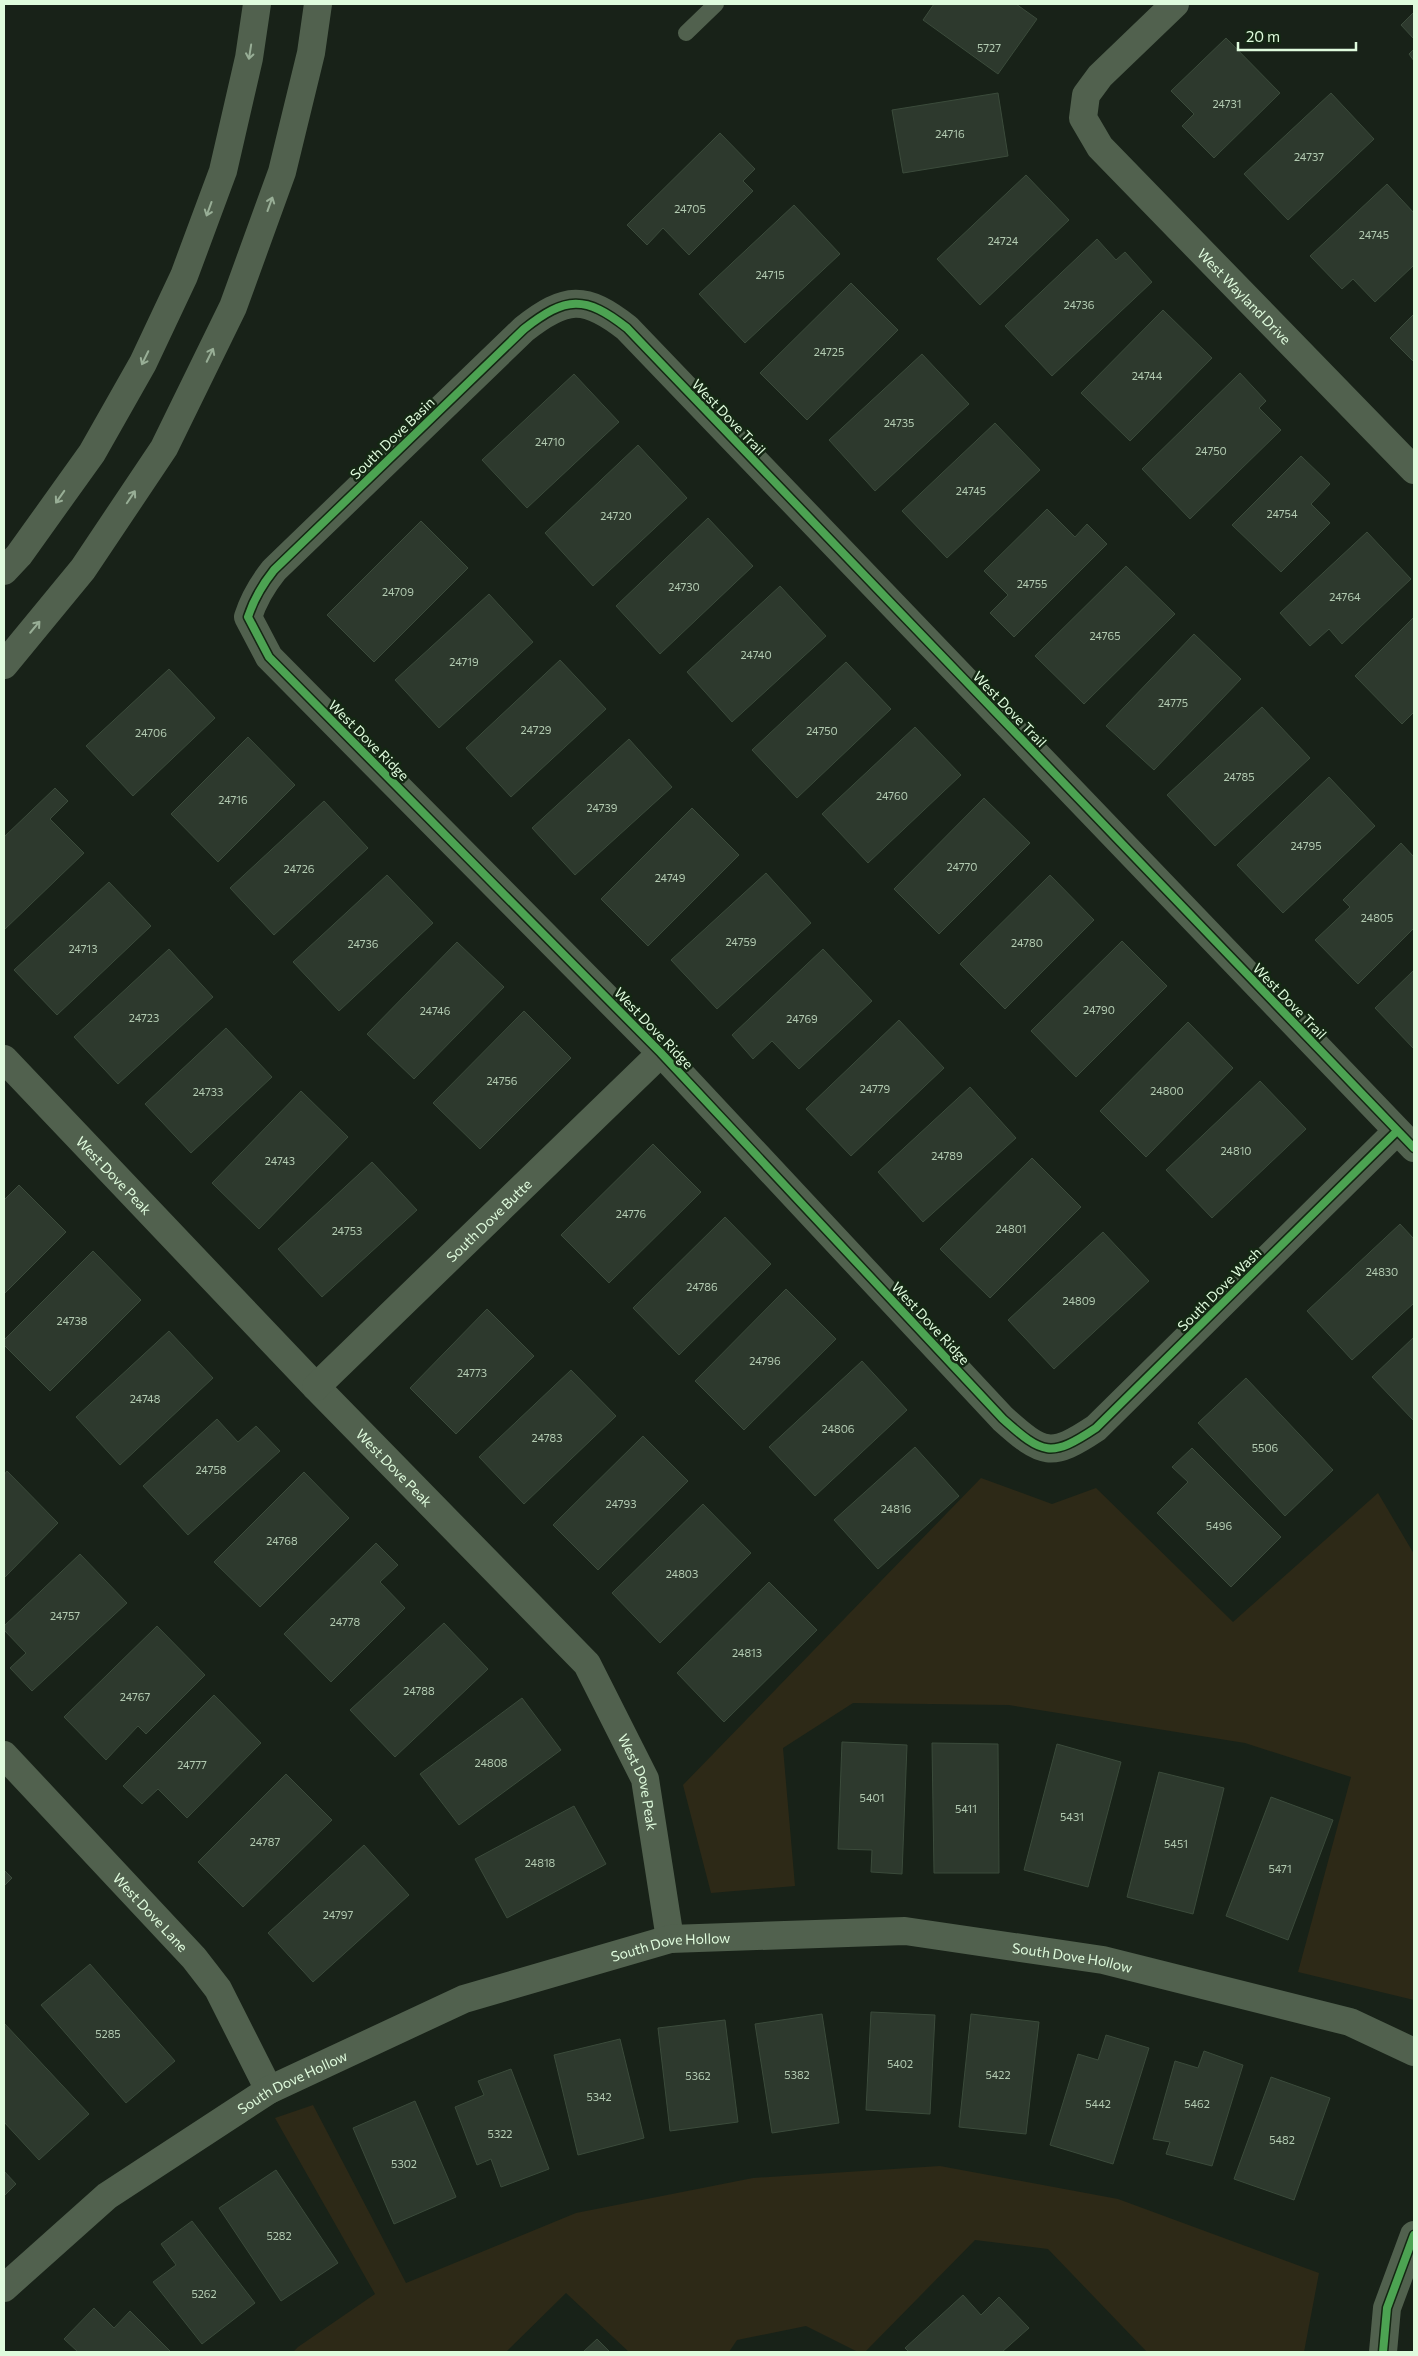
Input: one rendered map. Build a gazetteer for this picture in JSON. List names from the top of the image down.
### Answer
{
  "streets": {
    "street": [
      "West Wayland Drive",
      "West Dove Trail",
      "South Dove Basin",
      "West Dove Ridge",
      "West Dove Peak",
      "South Dove Butte",
      "South Dove Wash",
      "West Dove Lane",
      "South Dove Hollow"
    ]
  },
  "crossings": [
    ["West Dove Trail", "South Dove Basin"],
    ["West Dove Trail", "South Dove Wash"],
    ["South Dove Basin", "West Dove Ridge"],
    ["West Dove Ridge", "South Dove Butte"],
    ["West Dove Ridge", "South Dove Wash"],
    ["West Dove Peak", "South Dove Butte"],
    ["West Dove Peak", "South Dove Hollow"],
    ["West Dove Lane", "South Dove Hollow"]
  ],
  "house_numbers": [
    "5727",
    "24731",
    "24716",
    "24737",
    "24705",
    "24745",
    "24724",
    "24715",
    "24736",
    "24725",
    "24744",
    "24735",
    "24710",
    "24750",
    "24745",
    "24754",
    "24720",
    "24755",
    "24730",
    "24709",
    "24764",
    "24765",
    "24740",
    "24719",
    "24775",
    "24729",
    "24750",
    "24706",
    "24785",
    "24760",
    "24716",
    "24739",
    "24795",
    "24770",
    "24726",
    "24749",
    "24805",
    "24759",
    "24780",
    "24736",
    "24713",
    "24790",
    "24746",
    "24723",
    "24769",
    "24756",
    "24779",
    "24800",
    "24733",
    "24810",
    "24789",
    "24743",
    "24776",
    "24801",
    "24753",
    "24830",
    "24786",
    "24809",
    "24738",
    "24796",
    "24773",
    "24748",
    "24806",
    "24783",
    "5506",
    "24758",
    "24793",
    "24816",
    "5496",
    "24768",
    "24803",
    "24757",
    "24778",
    "24813",
    "24788",
    "24767",
    "24808",
    "24777",
    "5401",
    "5411",
    "5431",
    "24787",
    "5451",
    "24818",
    "5471",
    "24797",
    "5285",
    "5402",
    "5382",
    "5422",
    "5362",
    "5342",
    "5442",
    "5462",
    "5322",
    "5482",
    "5302",
    "5282",
    "5262"
  ],
  "scale_bar": "20 m"
}
